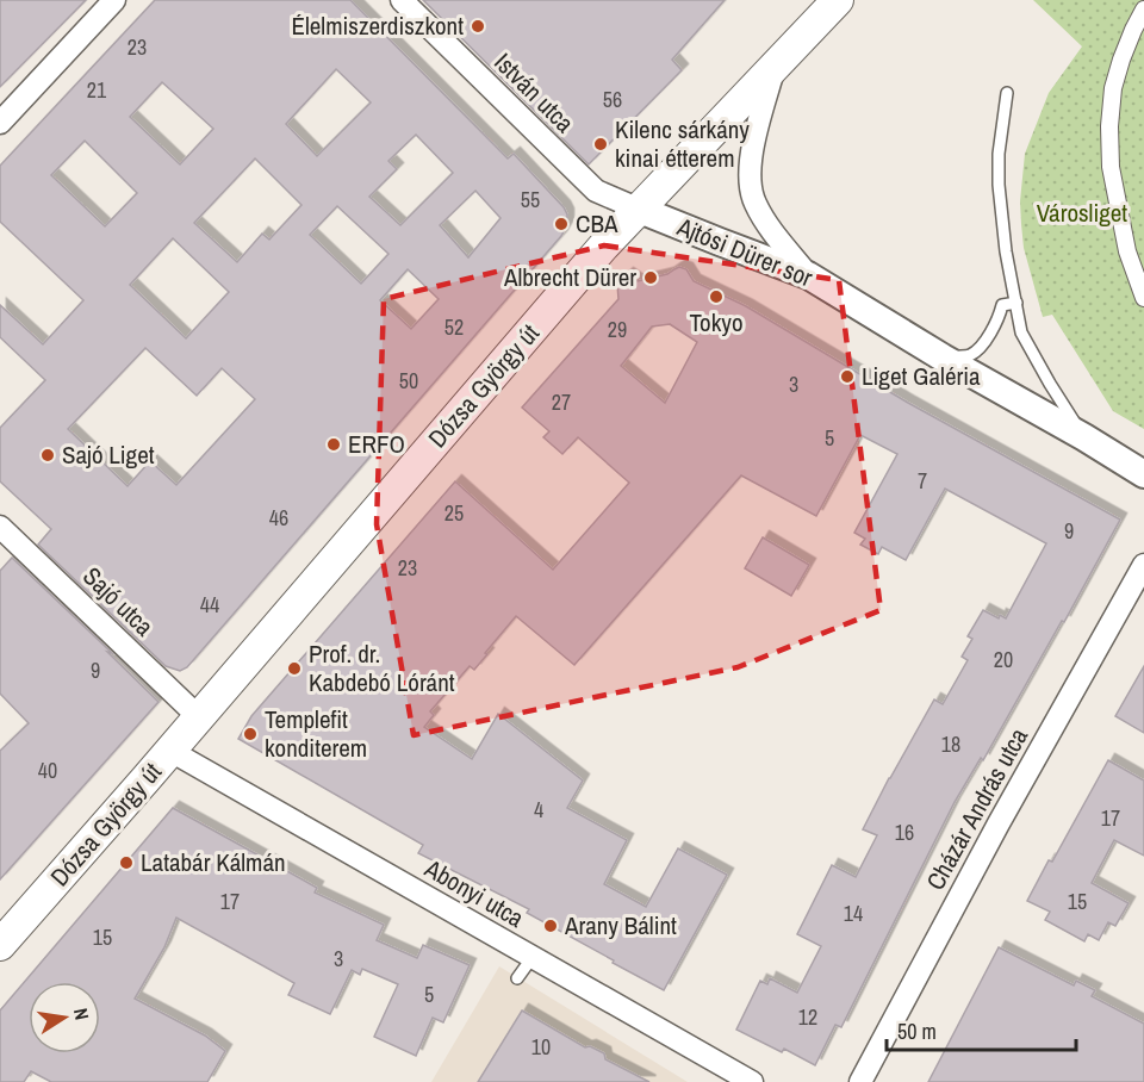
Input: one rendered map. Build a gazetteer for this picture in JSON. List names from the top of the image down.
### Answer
{
  "streets": {
    "main road": ["Dózsa György út"],
    "street": [
      "István utca",
      "Ajtósi Dürer sor",
      "Sajó utca",
      "Cházár András utca",
      "Abonyi utca"
    ]
  },
  "crossings": [
    ["István utca", "Ajtósi Dürer sor"],
    ["István utca", "Dózsa György út"],
    ["Ajtósi Dürer sor", "Dózsa György út"],
    ["Dózsa György út", "Sajó utca"],
    ["Dózsa György út", "Abonyi utca"]
  ],
  "parks": ["Városliget"],
  "places": [
    "Élelmiszerdiszkont",
    "Kilenc sárkány kinai étterem",
    "CBA",
    "Albrecht Dürer",
    "Tokyo",
    "Liget Galéria",
    "ERFO",
    "Sajó Liget",
    "Prof. dr. Kabdebó Lóránt",
    "Templefit konditerem",
    "Latabár Kálmán",
    "Arany Bálint"
  ],
  "house_numbers": [
    "23",
    "21",
    "56",
    "55",
    "52",
    "29",
    "50",
    "3",
    "27",
    "5",
    "7",
    "25",
    "46",
    "9",
    "23",
    "44",
    "20",
    "9",
    "18",
    "40",
    "4",
    "17",
    "16",
    "17",
    "15",
    "14",
    "15",
    "3",
    "5",
    "12",
    "10"
  ],
  "scale_bar": "50 m",
  "north": "right"
}
